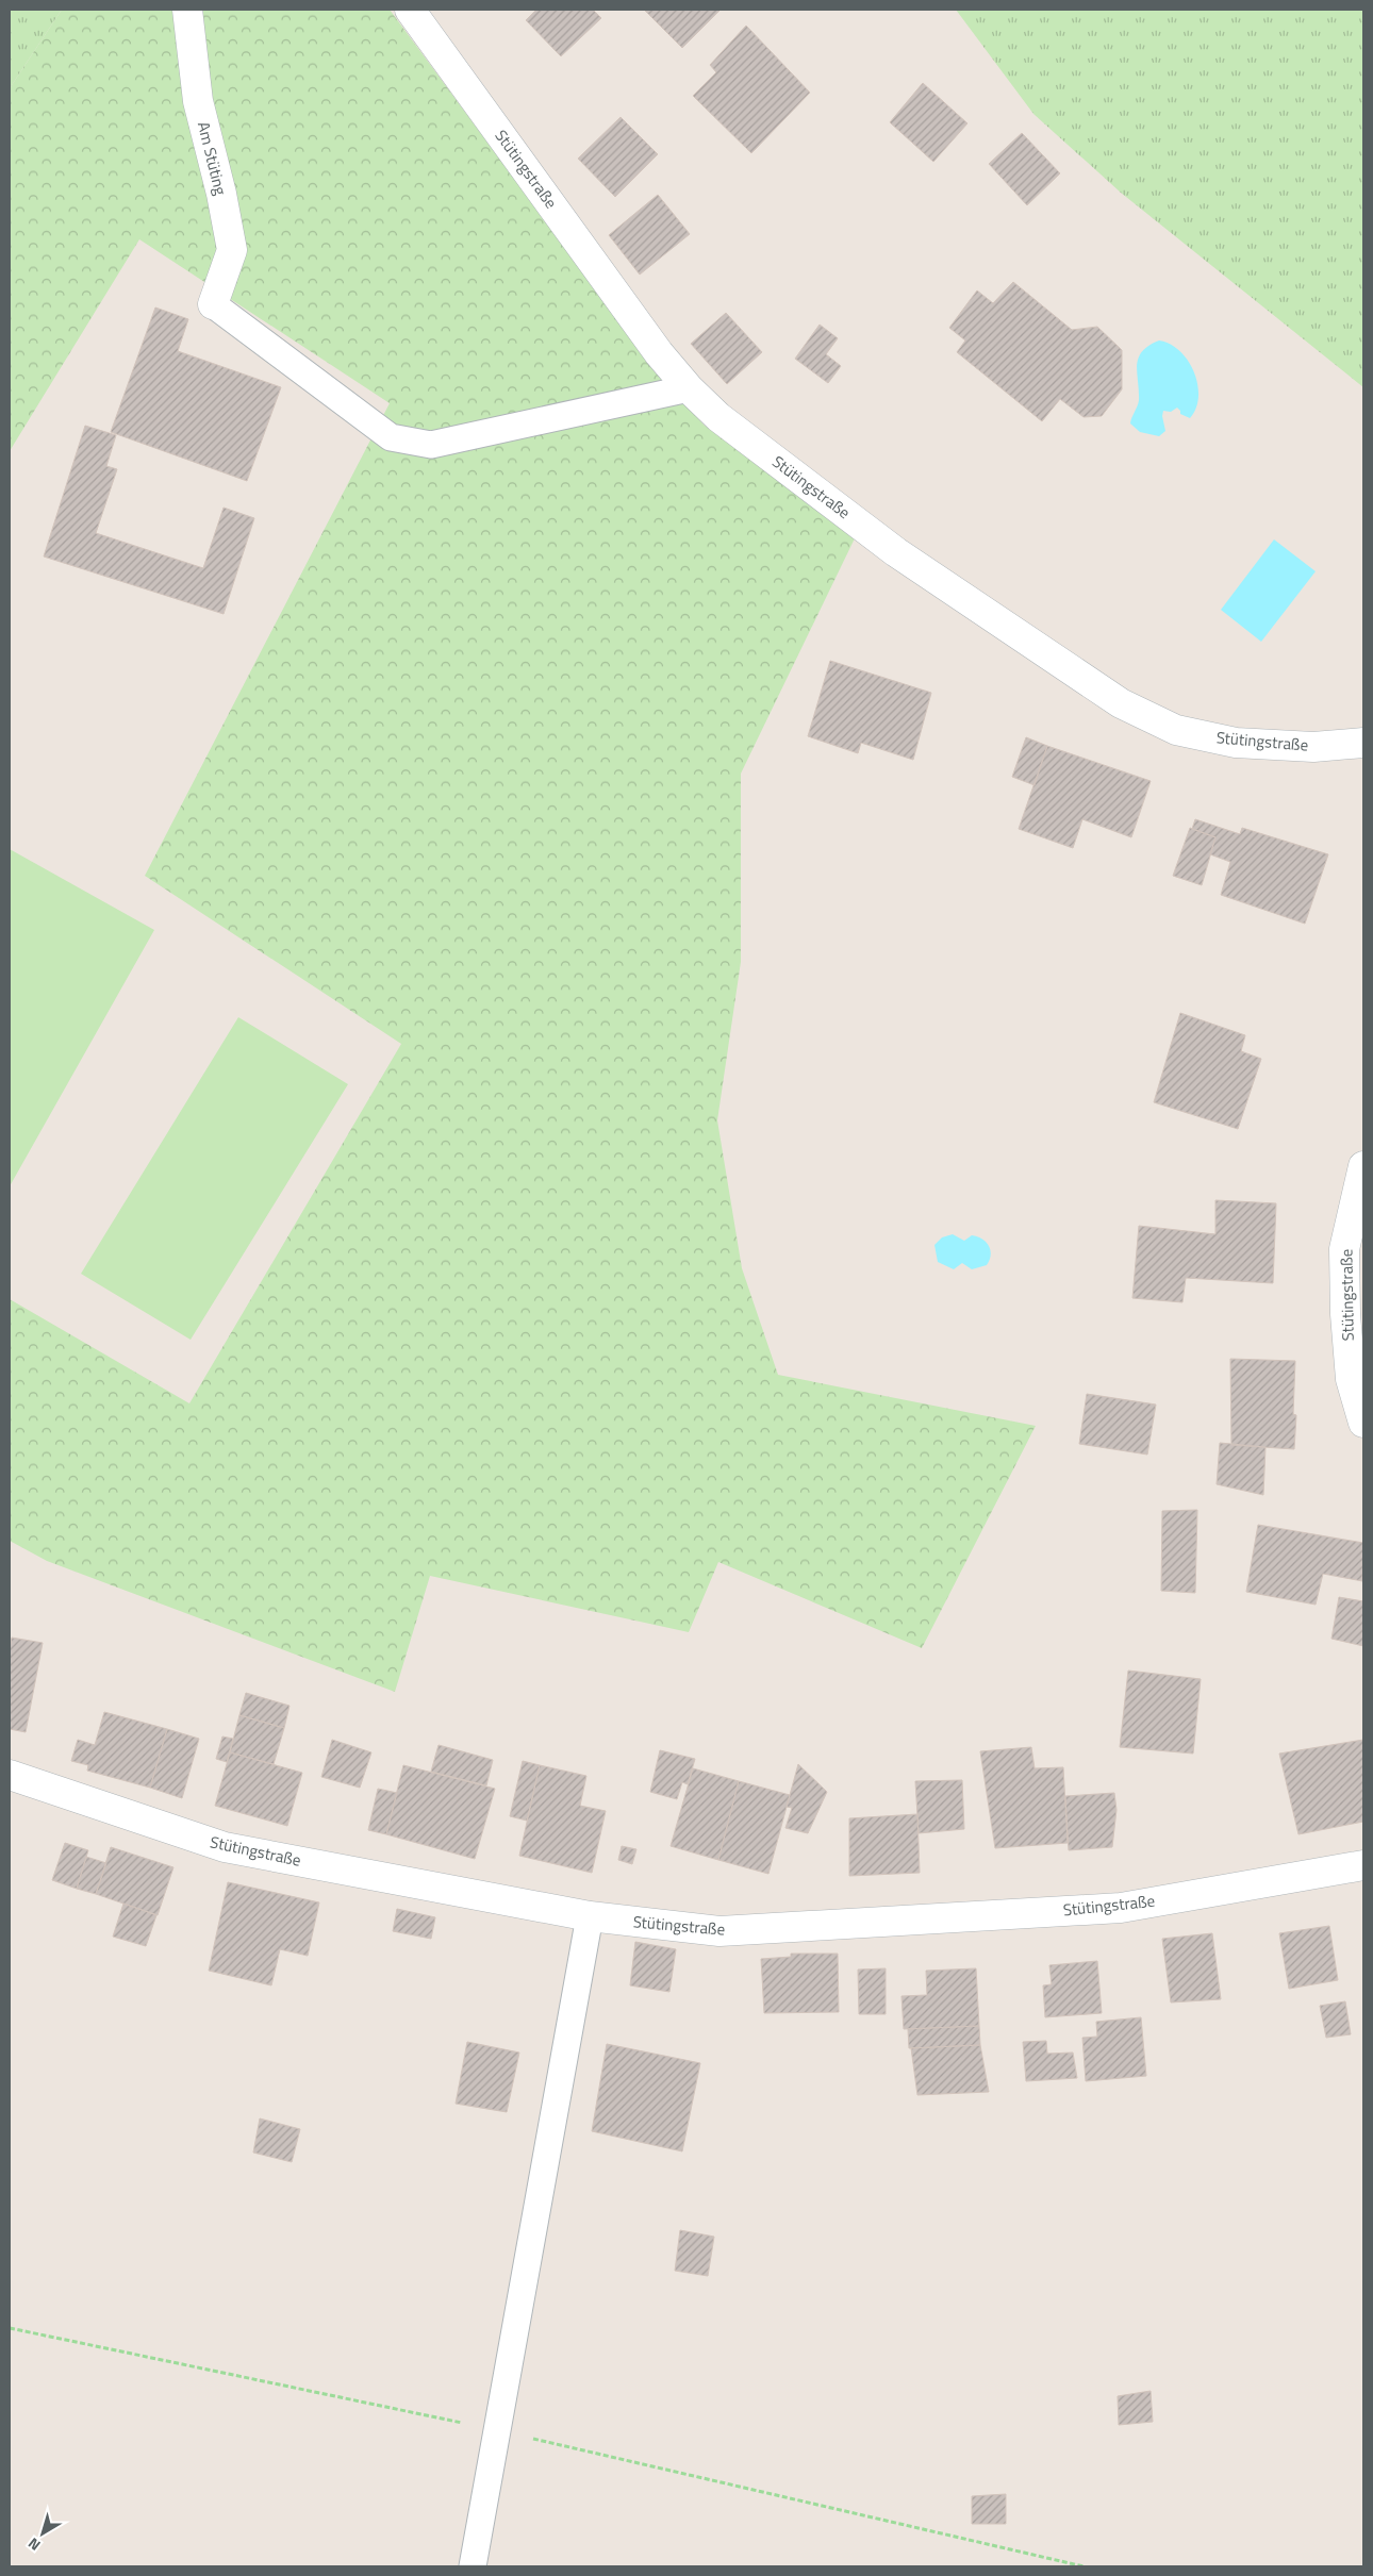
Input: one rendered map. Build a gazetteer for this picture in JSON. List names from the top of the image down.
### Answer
{
  "streets": {
    "street": ["Am Stüting", "Stütingstraße"]
  },
  "north": "bottom left"
}
